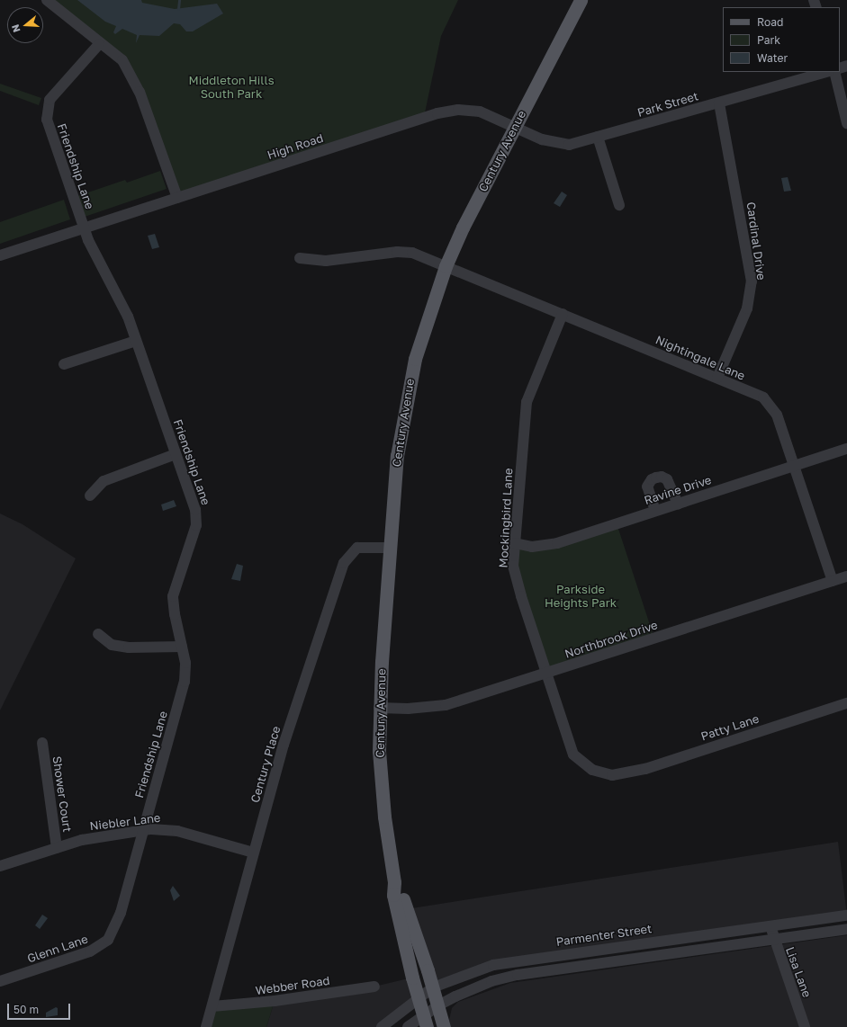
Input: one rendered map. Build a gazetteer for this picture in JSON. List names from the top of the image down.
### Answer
{
  "streets": {
    "main road": ["Century Avenue"],
    "street": [
      "Park Street",
      "High Road",
      "Friendship Lane",
      "Cardinal Drive",
      "Nightingale Lane",
      "Ravine Drive",
      "Mockingbird Lane",
      "Northbrook Drive",
      "Patty Lane",
      "Century Place",
      "Shower Court",
      "Niebler Lane",
      "Parmenter Street",
      "Glenn Lane",
      "Lisa Lane",
      "Webber Road"
    ]
  },
  "crossings": [
    ["Park Street", "High Road"],
    ["Park Street", "Century Avenue"],
    ["Park Street", "Cardinal Drive"],
    ["High Road", "Century Avenue"],
    ["High Road", "Friendship Lane"],
    ["Century Avenue", "Nightingale Lane"],
    ["Century Avenue", "Northbrook Drive"],
    ["Century Avenue", "Century Place"],
    ["Century Avenue", "Parmenter Street"],
    ["Friendship Lane", "Niebler Lane"],
    ["Friendship Lane", "Glenn Lane"],
    ["Cardinal Drive", "Nightingale Lane"],
    ["Nightingale Lane", "Ravine Drive"],
    ["Nightingale Lane", "Mockingbird Lane"],
    ["Nightingale Lane", "Northbrook Drive"],
    ["Ravine Drive", "Mockingbird Lane"],
    ["Mockingbird Lane", "Northbrook Drive"],
    ["Mockingbird Lane", "Patty Lane"],
    ["Century Place", "Niebler Lane"],
    ["Century Place", "Webber Road"],
    ["Shower Court", "Niebler Lane"],
    ["Parmenter Street", "Lisa Lane"]
  ],
  "parks": ["Middleton Hills South Park", "Parkside Heights Park"],
  "legend": ["Road", "Park", "Water"],
  "scale_bar": "50 m",
  "north": "left"
}
